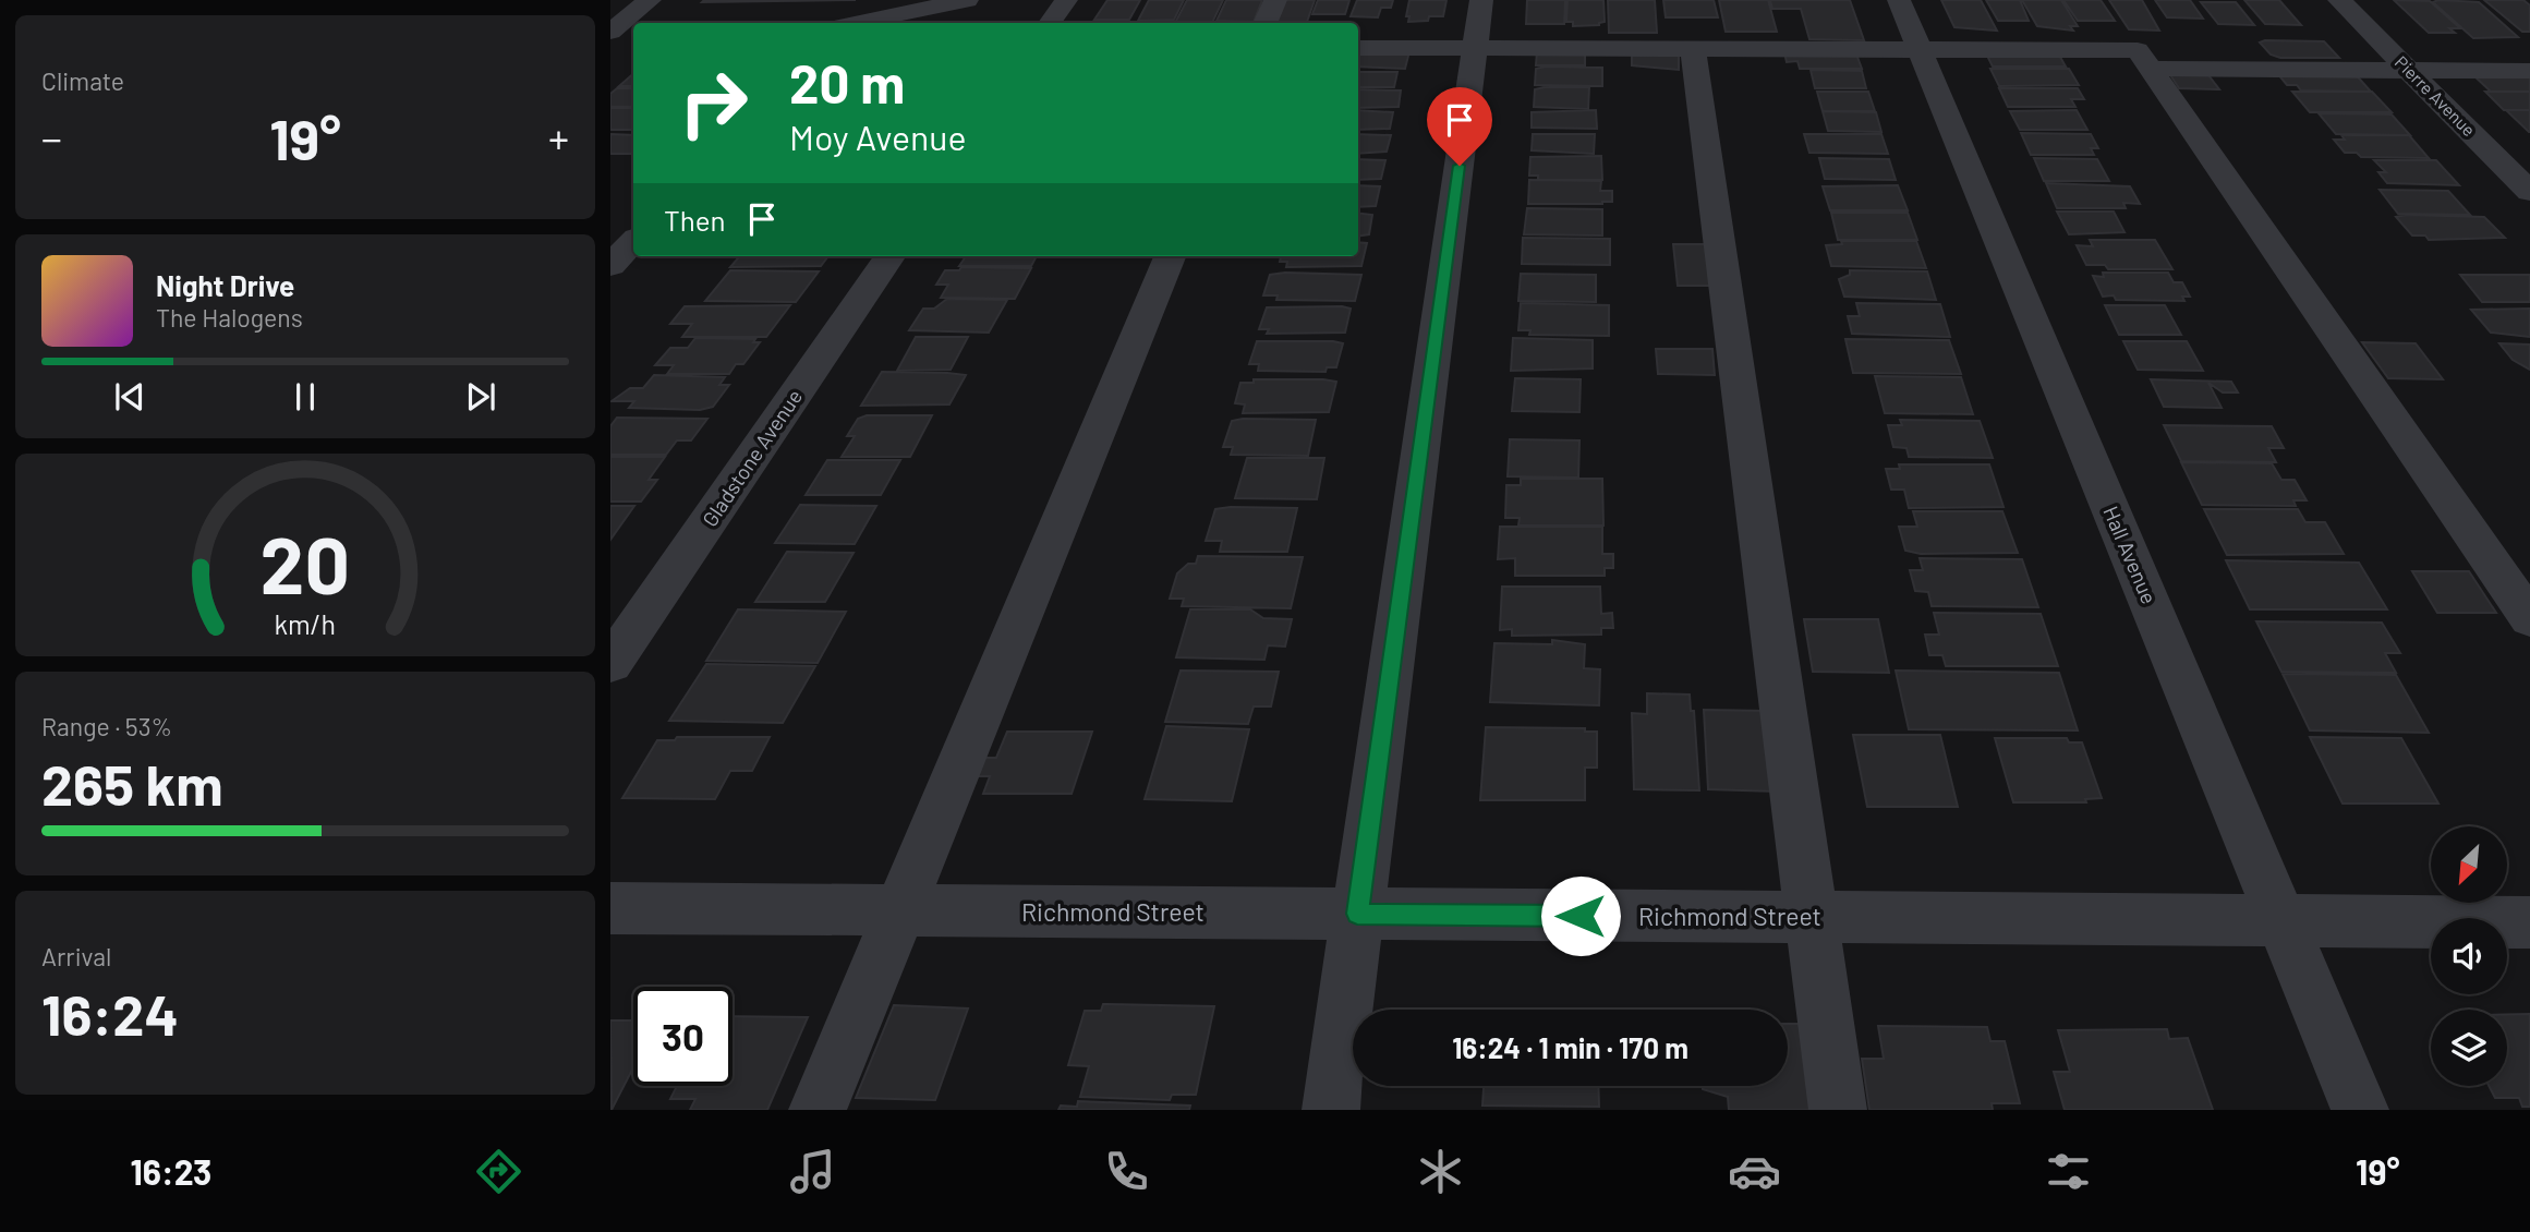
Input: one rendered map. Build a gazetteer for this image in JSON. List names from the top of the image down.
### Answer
{
  "streets": {
    "street": [
      "Pierre Avenue",
      "Gladstone Avenue",
      "Hall Avenue",
      "Richmond Street"
    ]
  },
  "crossings": [
    ["Hall Avenue", "Richmond Street"]
  ],
  "north": "bottom left",
  "page": {
    "tile": [
      "Climate",
      ["Range · 53%", "265 km"],
      ["Arrival", "16:24"]
    ],
    "turn": ["20 m", "Moy Avenue"],
    "heat": ["−", "19°", "+"],
    "then": "Then",
    "song": ["Night Drive", "The Halogens"],
    "limit": "30",
    "trip": "16:24 · 1 min · 170 m",
    "tabs": ["16:23", "19°"],
    "gauge": ["20", "km/h"]
  }
}
